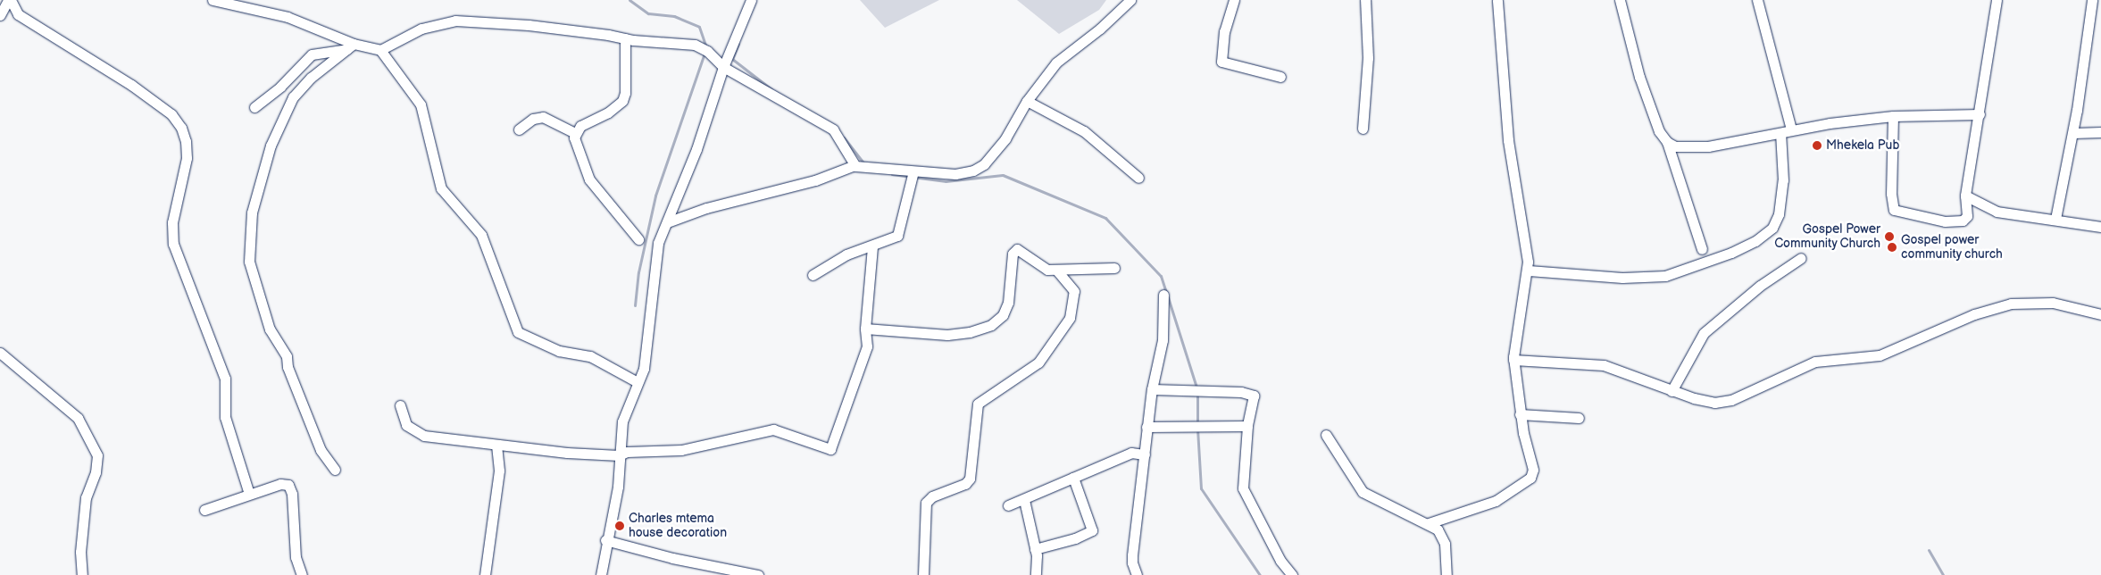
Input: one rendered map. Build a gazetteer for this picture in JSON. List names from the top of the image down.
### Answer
{
  "places": [
    "Mhekela Pub",
    "Gospel Power Community Church",
    "Gospel power community church",
    "Charles mtema house decoration"
  ]
}
